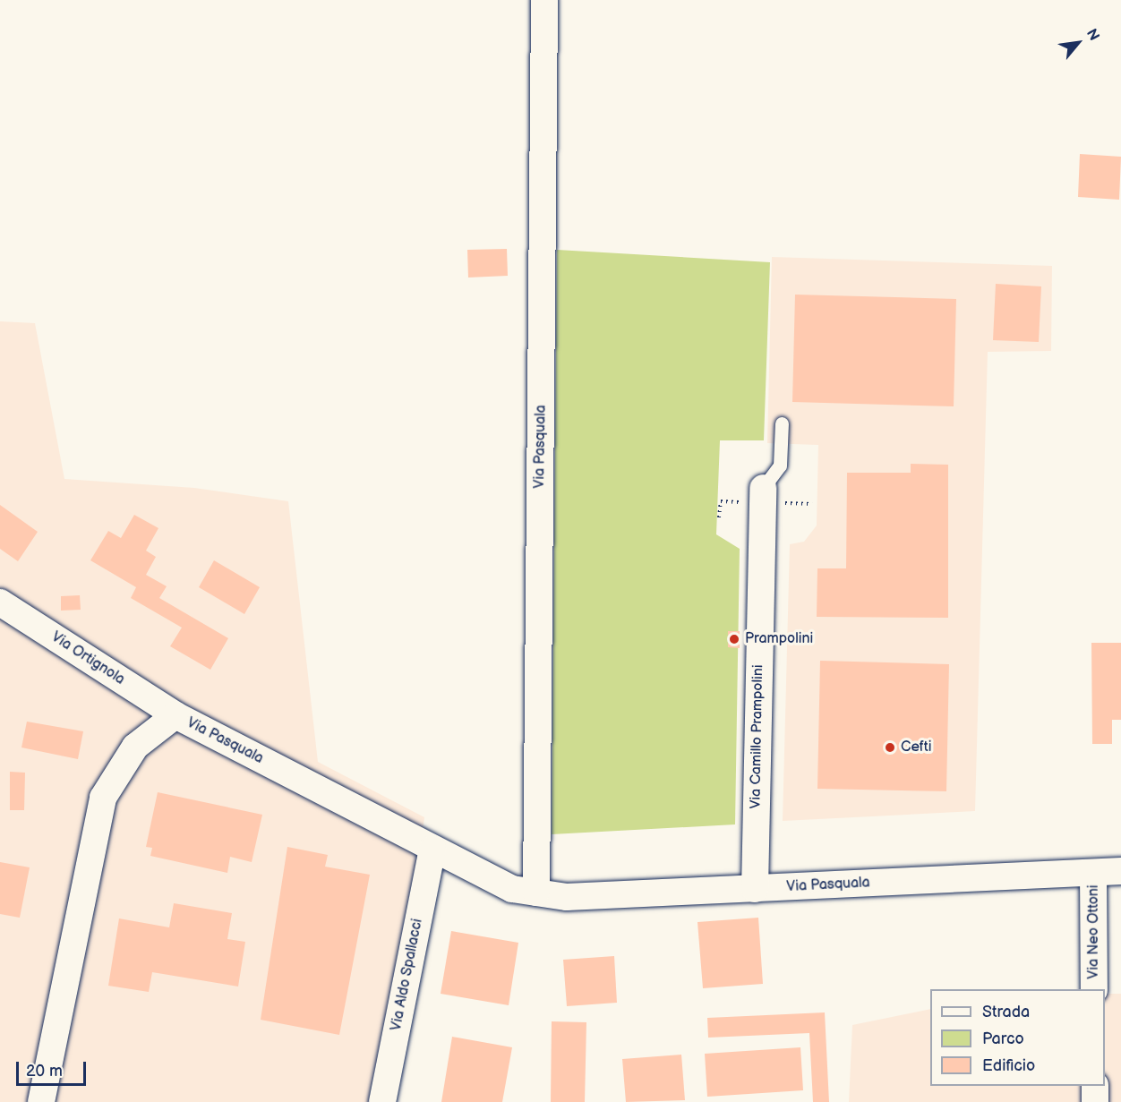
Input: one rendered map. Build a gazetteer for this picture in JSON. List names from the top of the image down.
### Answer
{
  "streets": {
    "street": [
      "Via Pasquala",
      "Via Ortignola",
      "Via Camillo Prampolini",
      "Via Neo Ottoni",
      "Via Aldo Spallacci"
    ]
  },
  "crossings": [
    ["Via Pasquala", "Via Ortignola"],
    ["Via Pasquala", "Via Camillo Prampolini"],
    ["Via Pasquala", "Via Neo Ottoni"],
    ["Via Pasquala", "Via Aldo Spallacci"]
  ],
  "places": ["Prampolini", "Cefti"],
  "legend": ["Strada", "Parco", "Edificio"],
  "scale_bar": "20 m",
  "north": "top right"
}
